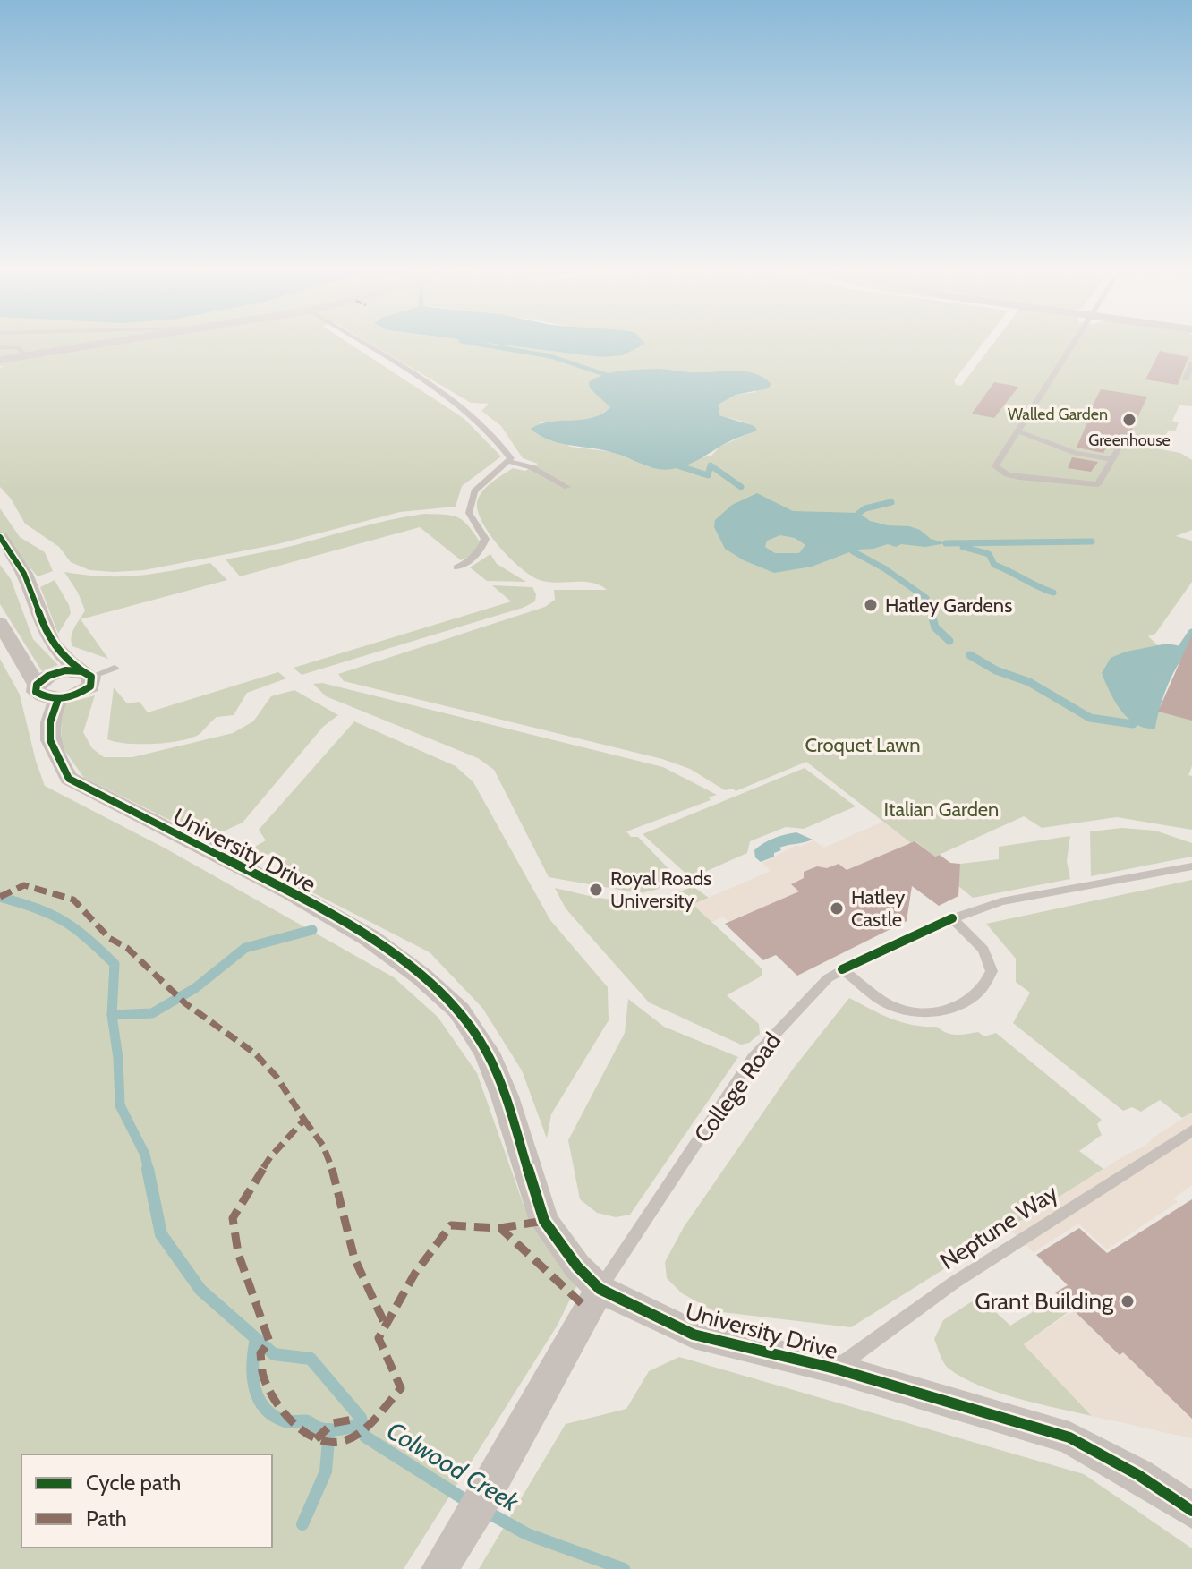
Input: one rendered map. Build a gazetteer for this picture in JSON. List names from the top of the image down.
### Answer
{
  "streets": {
    "street": ["University Drive", "College Road"],
    "lane": ["Neptune Way"]
  },
  "crossings": [
    ["University Drive", "College Road"],
    ["University Drive", "Neptune Way"]
  ],
  "water": ["Colwood Creek"],
  "parks": ["Walled Garden", "Croquet Lawn", "Italian Garden"],
  "places": [
    "Greenhouse",
    "Hatley Gardens",
    "Royal Roads University",
    "Hatley Castle",
    "Grant Building"
  ],
  "legend": ["Cycle path", "Path"]
}
